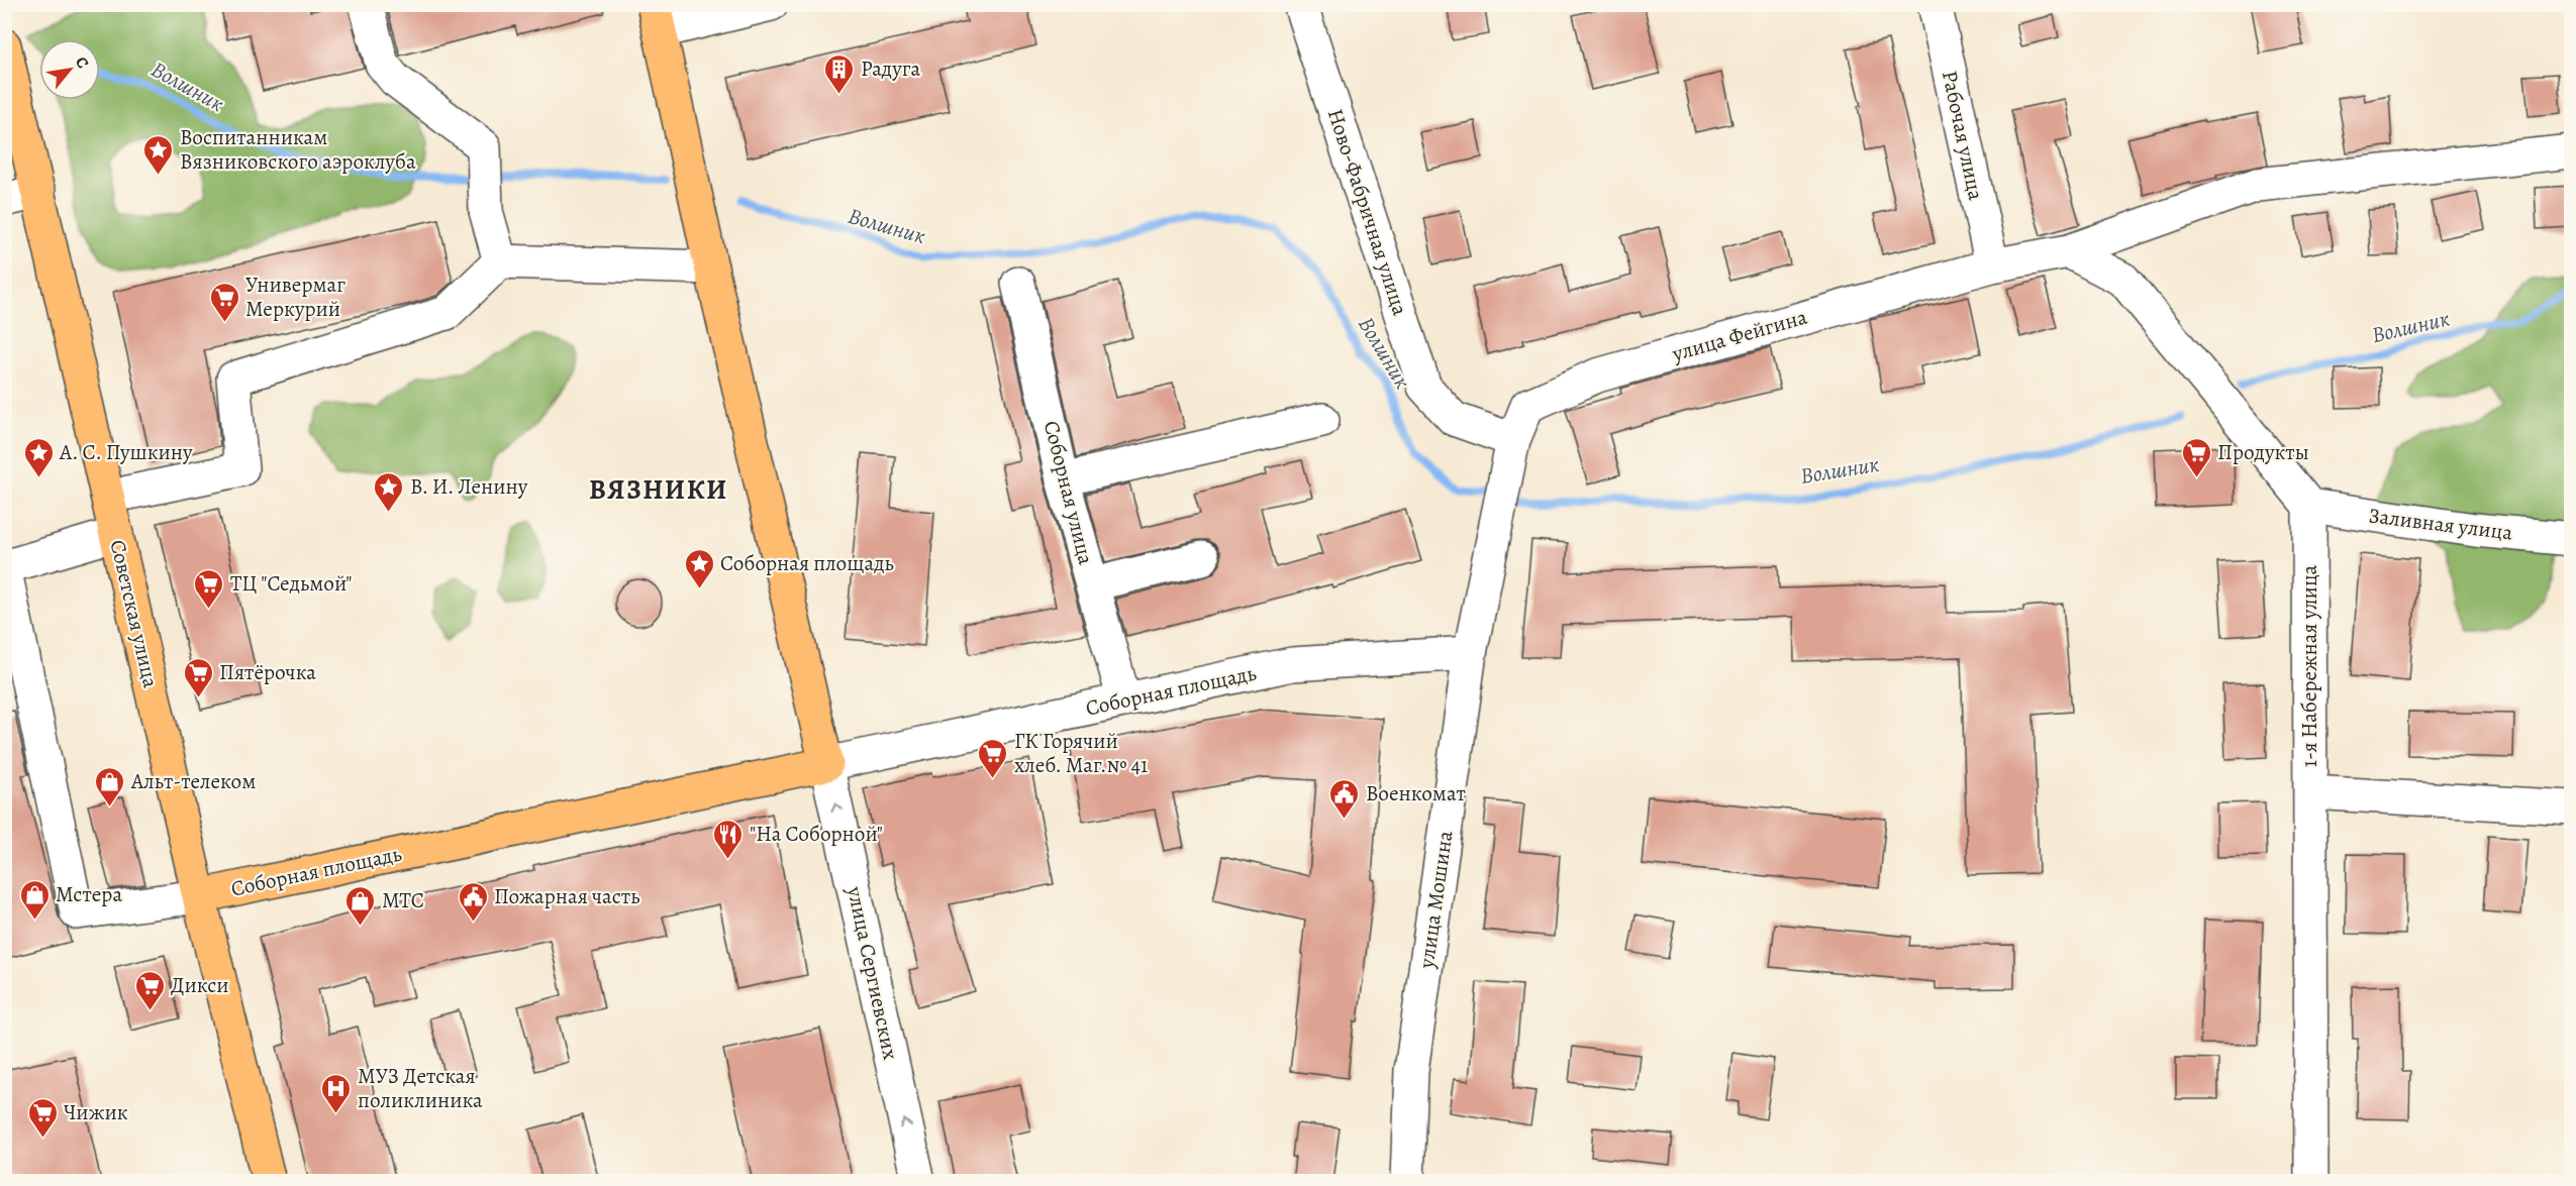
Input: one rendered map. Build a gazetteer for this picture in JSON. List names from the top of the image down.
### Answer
{
  "streets": {
    "main road": ["Советская улица", "Соборная площадь"],
    "street": [
      "Рабочая улица",
      "Ново-Фабричная улица",
      "улица Фейгина",
      "Соборная улица",
      "Заливная улица",
      "1-я Набережная улица",
      "улица Мошина",
      "улица Сергиевских"
    ]
  },
  "crossings": [
    ["Рабочая улица", "улица Фейгина"],
    ["Ново-Фабричная улица", "улица Фейгина"],
    ["Ново-Фабричная улица", "улица Мошина"],
    ["улица Фейгина", "улица Мошина"],
    ["Соборная улица", "Соборная площадь"],
    ["Заливная улица", "1-я Набережная улица"],
    ["Советская улица", "Соборная площадь"],
    ["Соборная площадь", "улица Мошина"],
    ["Соборная площадь", "улица Сергиевских"]
  ],
  "one_way": ["улица Сергиевских"],
  "districts": ["ВЯЗНИКИ"],
  "water": ["Волшник"],
  "places": {
    "building": ["Радуга"],
    "place": [
      "Воспитанникам Вязниковского аэроклуба",
      "А. С. Пушкину",
      "В. И. Ленину",
      "Соборная площадь"
    ],
    "supermarket": [
      "Универмаг Меркурий",
      "Продукты",
      "ТЦ \"Седьмой\"",
      "Пятёрочка",
      "ГК Горячий хлеб. Маг.№ 41",
      "Дикси",
      "Чижик"
    ],
    "shop": ["Альт-телеком", "Мстера", "МТС"],
    "public building": ["Военкомат", "Пожарная часть"],
    "restaurant": ["\"На Соборной\""],
    "hospital": ["МУЗ Детская поликлиника"]
  },
  "north": "top right"
}
